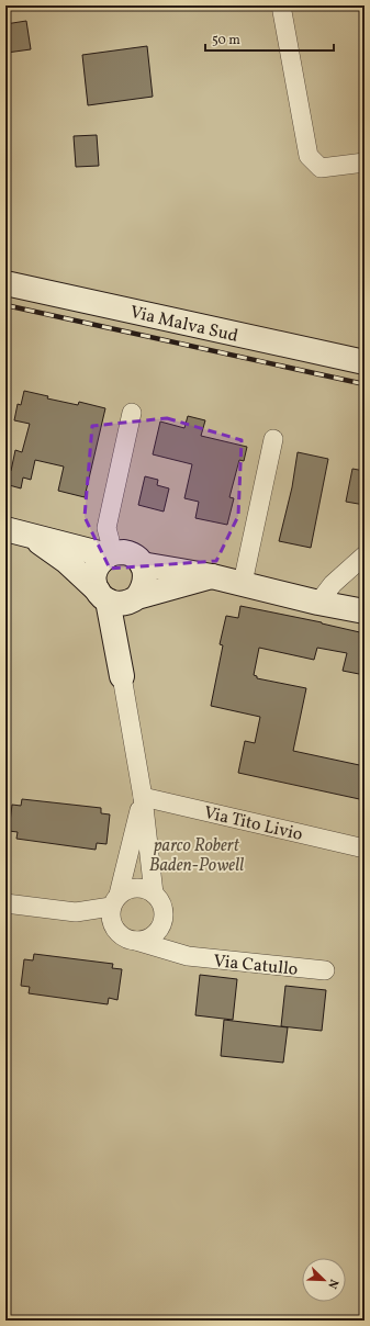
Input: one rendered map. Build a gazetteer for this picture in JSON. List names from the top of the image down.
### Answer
{
  "streets": {
    "street": ["Via Malva Sud", "Via Tito Livio", "Via Catullo"]
  },
  "parks": ["parco Robert Baden-Powell"],
  "scale_bar": "50 m",
  "north": "bottom right"
}
